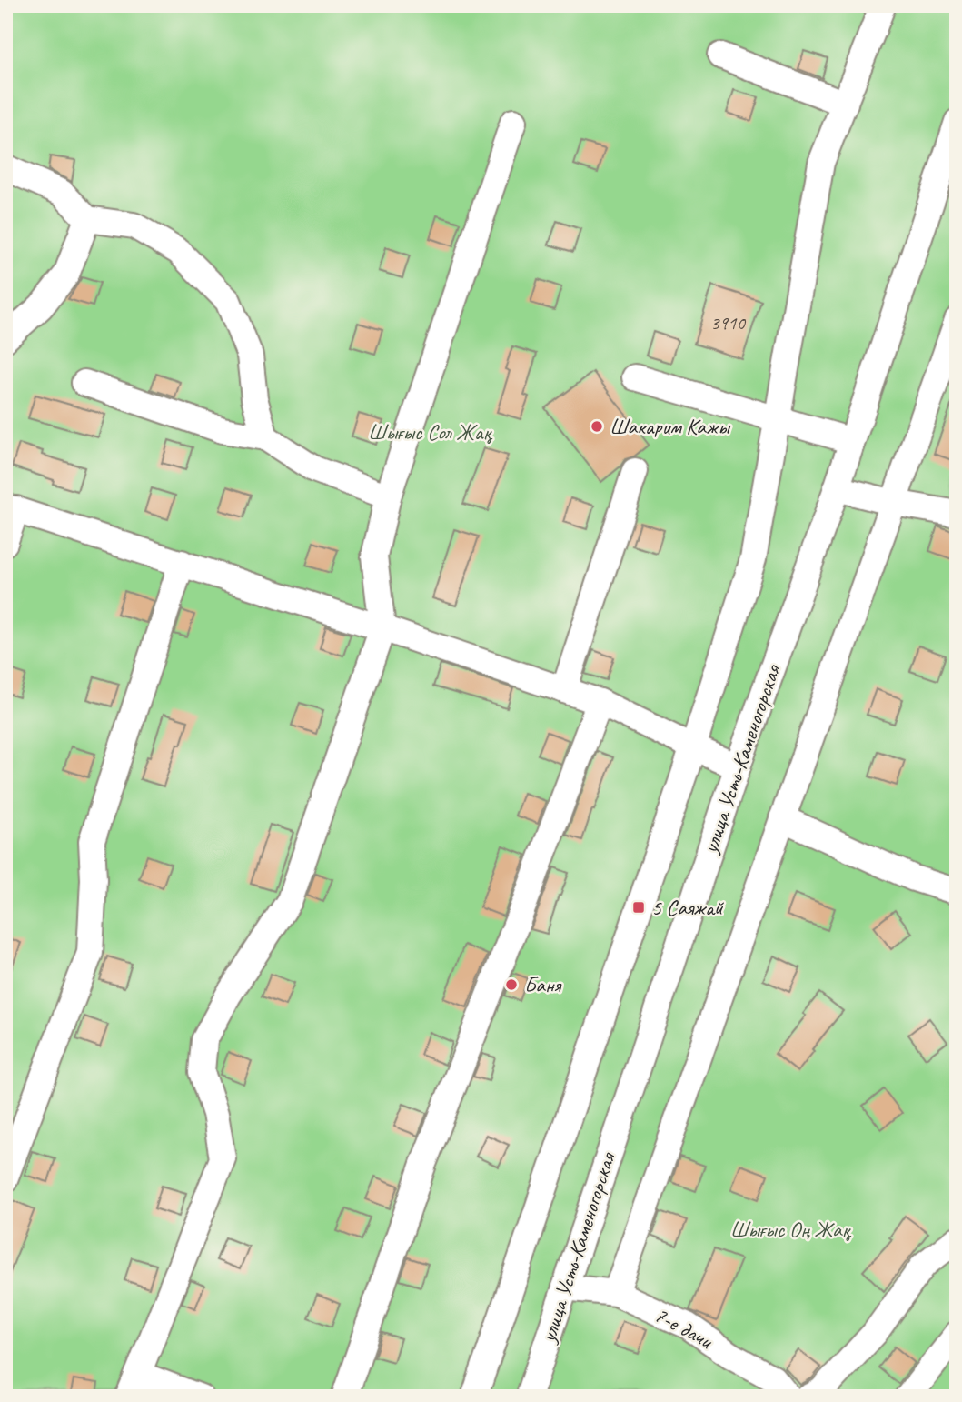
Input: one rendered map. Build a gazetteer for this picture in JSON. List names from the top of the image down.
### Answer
{
  "streets": {
    "street": ["улица Усть-Каменогорская", "7-е дачи"]
  },
  "crossings": [
    ["улица Усть-Каменогорская", "7-е дачи"]
  ],
  "parks": ["Шығыс Сол Жақ", "Шығыс Оң Жақ"],
  "places": {
    "other": ["Шакарим Кажы", "Баня"],
    "transit": ["5 Саяжай"]
  },
  "house_numbers": ["3910"]
}
